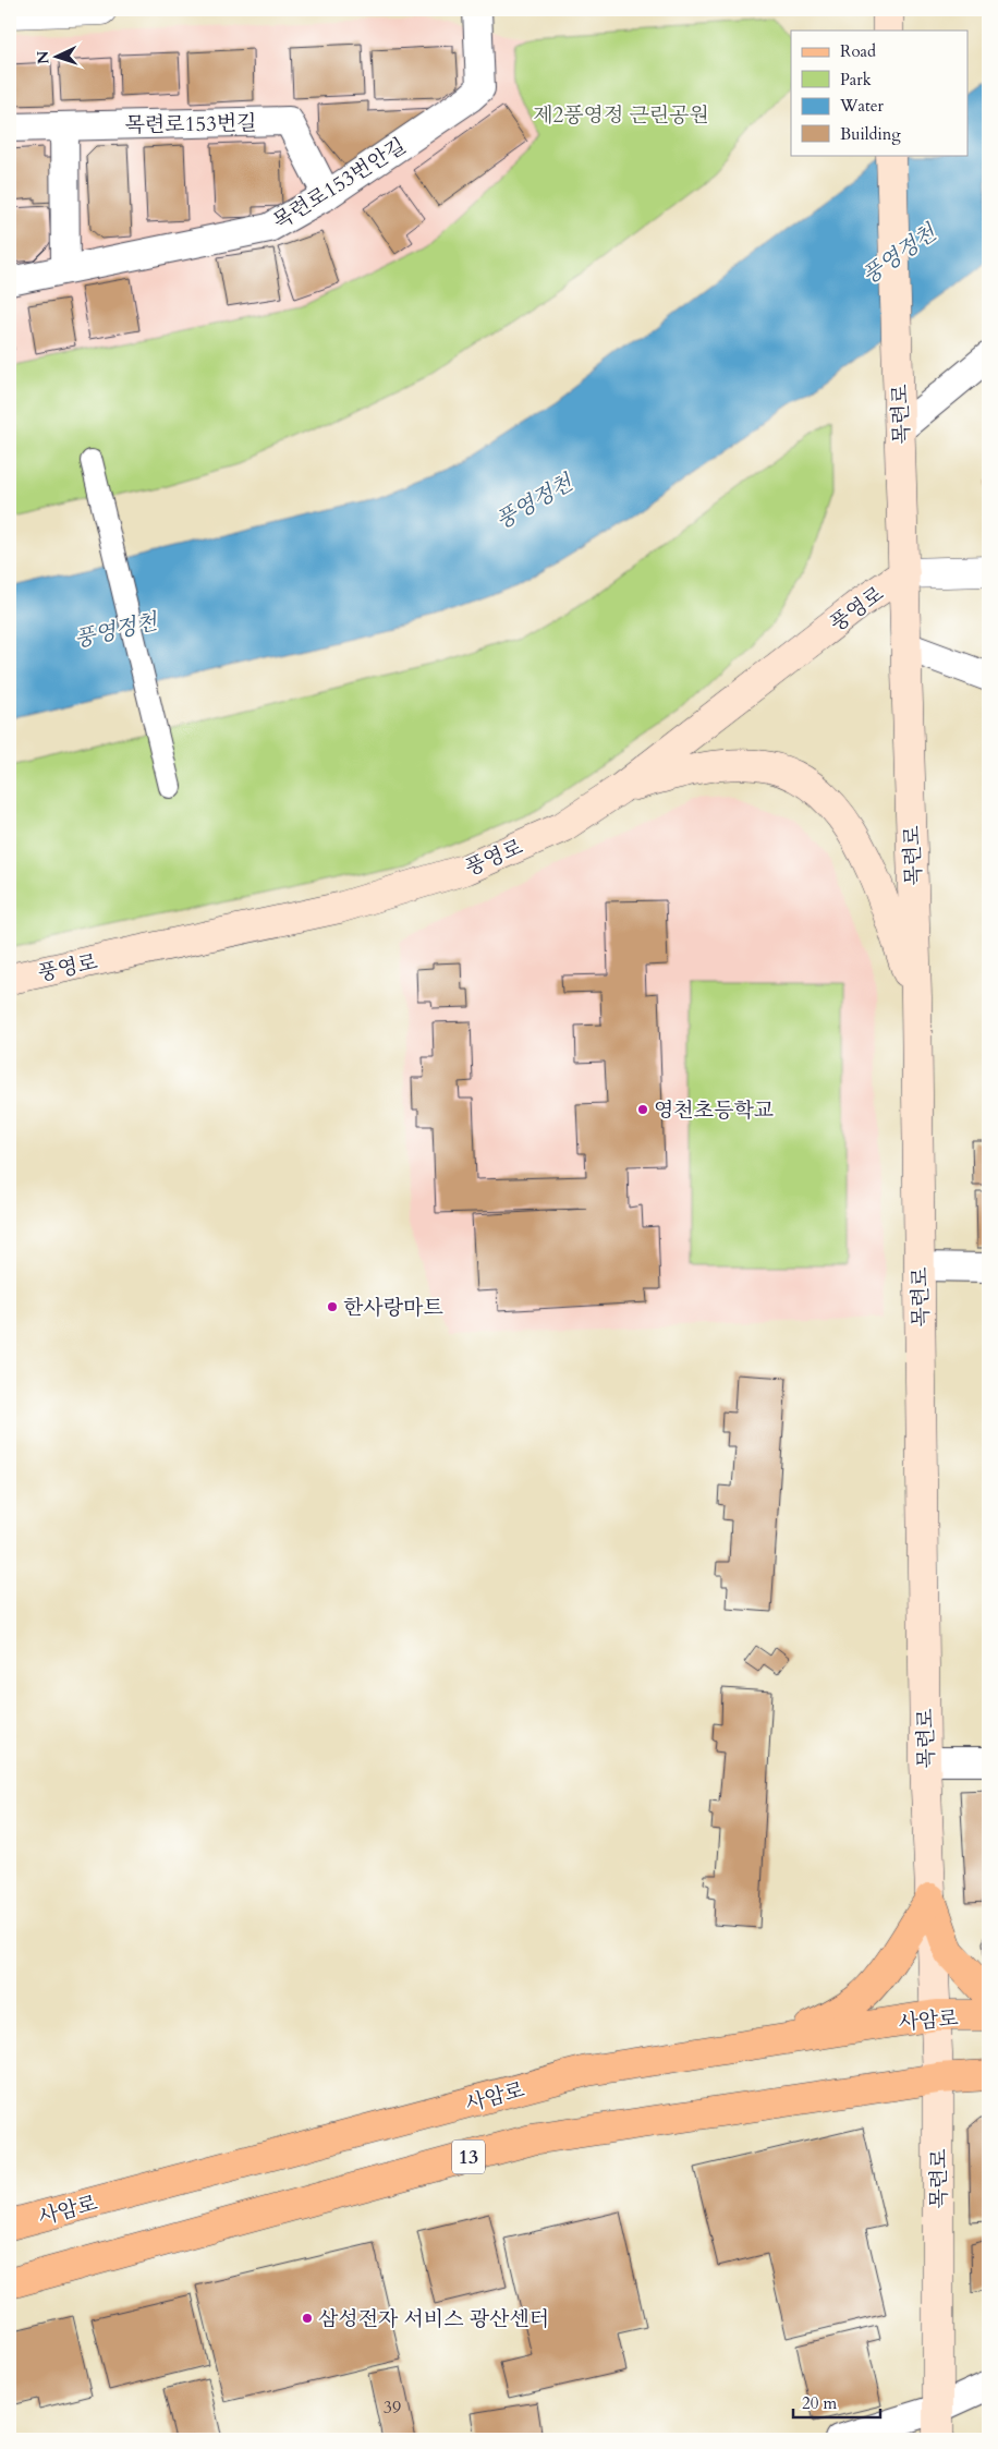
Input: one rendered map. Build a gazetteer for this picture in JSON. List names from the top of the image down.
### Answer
{
  "streets": {
    "main road": [
      "목련로",
      "풍영로",
      "사암로",
      "13"
    ],
    "street": ["목련로153번길", "목련로153번안길"]
  },
  "crossings": [
    ["목련로153번길", "목련로153번안길"],
    ["목련로", "풍영로"],
    ["목련로", "사암로"],
    ["목련로", "13"]
  ],
  "water": ["풍영정천"],
  "parks": ["제2풍영정 근린공원"],
  "places": ["영천초등학교", "한사랑마트", "삼성전자 서비스 광산센터"],
  "house_numbers": ["39"],
  "legend": [
    "Road",
    "Park",
    "Water",
    "Building"
  ],
  "scale_bar": "20 m",
  "north": "left"
}
